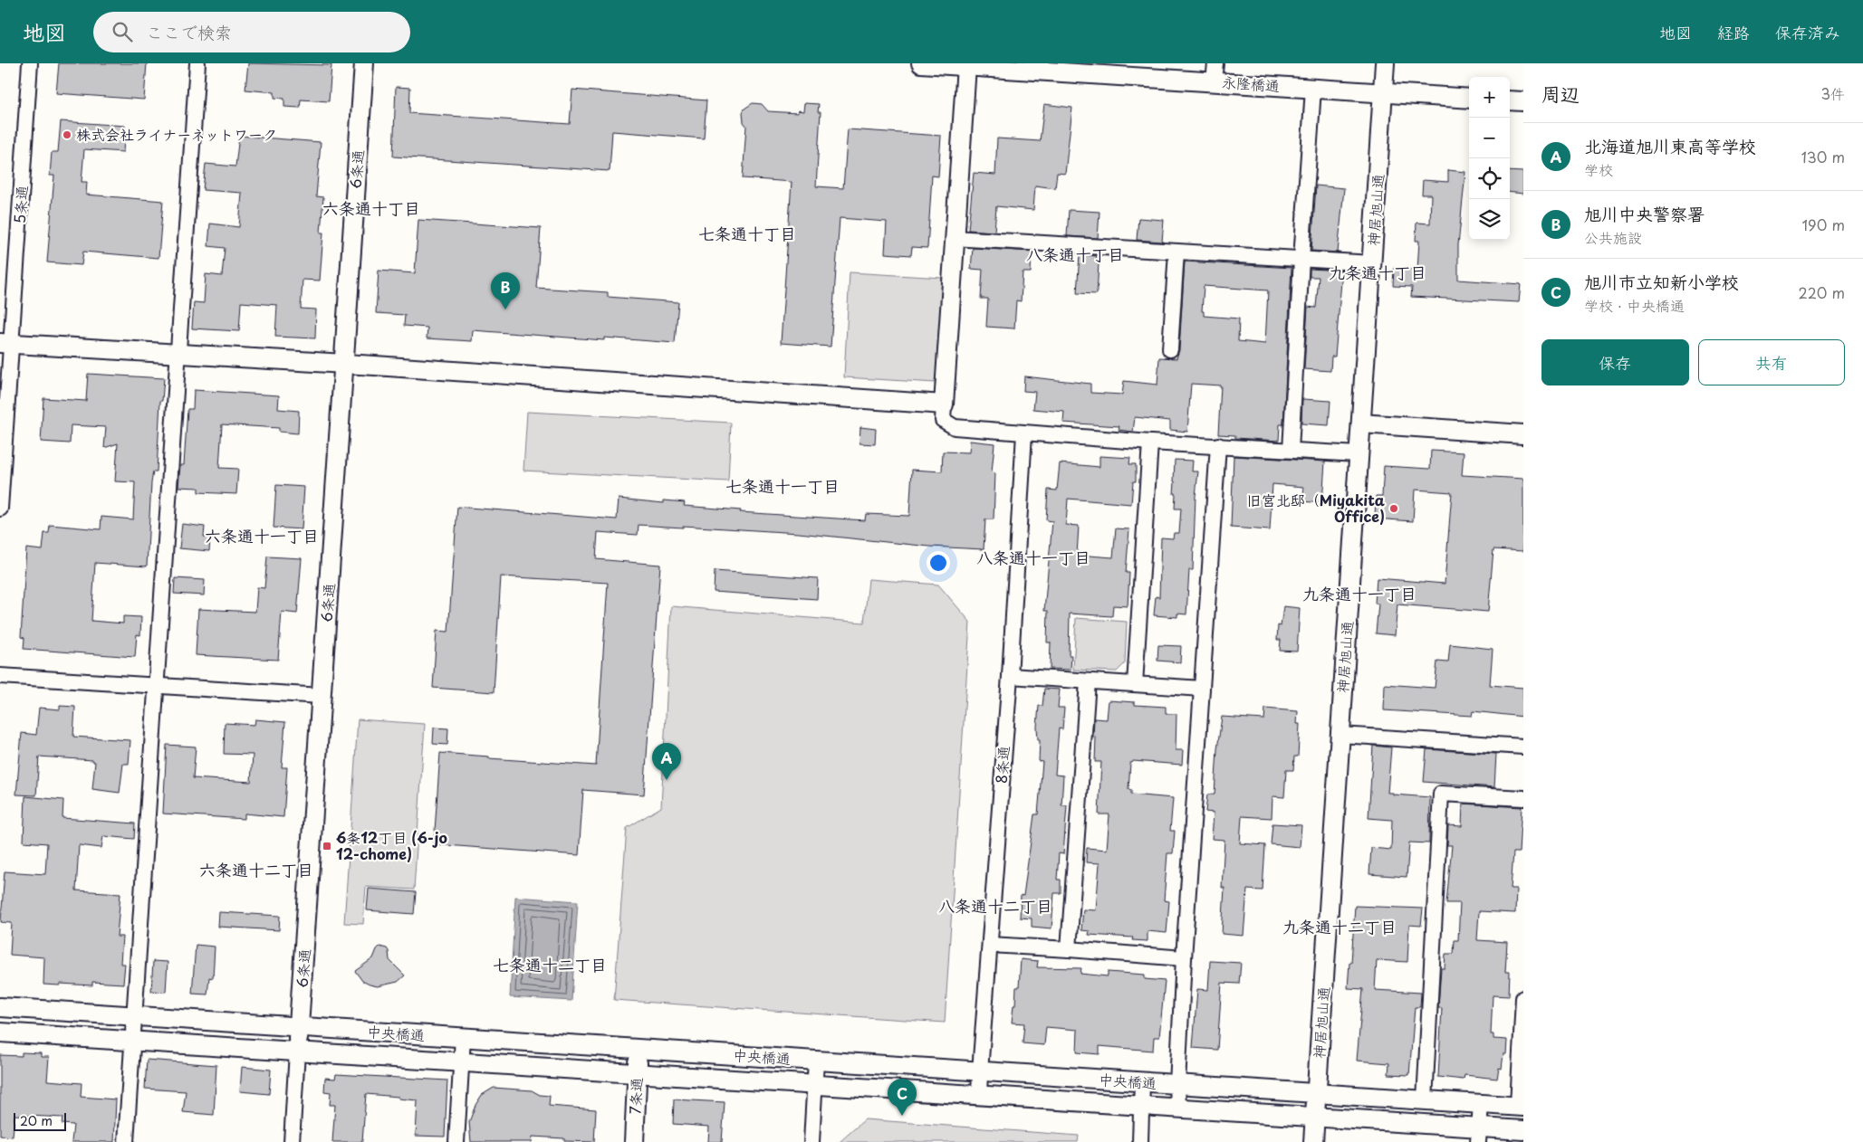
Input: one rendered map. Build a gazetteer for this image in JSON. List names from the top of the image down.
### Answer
{
  "streets": {
    "street": [
      "永隆橋通",
      "6条通",
      "5条通",
      "神居旭山通",
      "8条通",
      "中央橋通",
      "7条通"
    ]
  },
  "crossings": [
    ["永隆橋通", "神居旭山通"],
    ["6条通", "中央橋通"],
    ["神居旭山通", "中央橋通"],
    ["8条通", "中央橋通"],
    ["中央橋通", "7条通"]
  ],
  "districts": [
    "六条通十丁目",
    "七条通十丁目",
    "八条通十丁目",
    "九条通十丁目",
    "七条通十一丁目",
    "六条通十一丁目",
    "八条通十一丁目",
    "九条通十一丁目",
    "六条通十二丁目",
    "八条通十二丁目",
    "九条通十二丁目",
    "七条通十二丁目"
  ],
  "places": {
    "other": ["株式会社ライナーネットワーク", "旧宮北邸（Miyakita Office)"],
    "transit": ["6条12丁目 (6-jo 12-chome)"]
  },
  "scale_bar": "20 m",
  "page": {
    "header": "地図",
    "search": "ここで検索",
    "nav": ["地図", "経路", "保存済み"],
    "heading": ["周辺", "3件"],
    "map_buttons": ["+", "−"],
    "list": [
      {
        "mark": "A",
        "name": "北海道旭川東高等学校",
        "note": "学校",
        "value": "130 m"
      },
      {
        "mark": "B",
        "name": "旭川中央警察署",
        "note": "公共施設",
        "value": "190 m"
      },
      {
        "mark": "C",
        "name": "旭川市立知新小学校",
        "note": "学校 · 中央橋通",
        "value": "220 m"
      }
    ],
    "pins": ["B", "A", "C"],
    "buttons": ["保存", "共有"],
    "scale": "20 m"
  }
}
